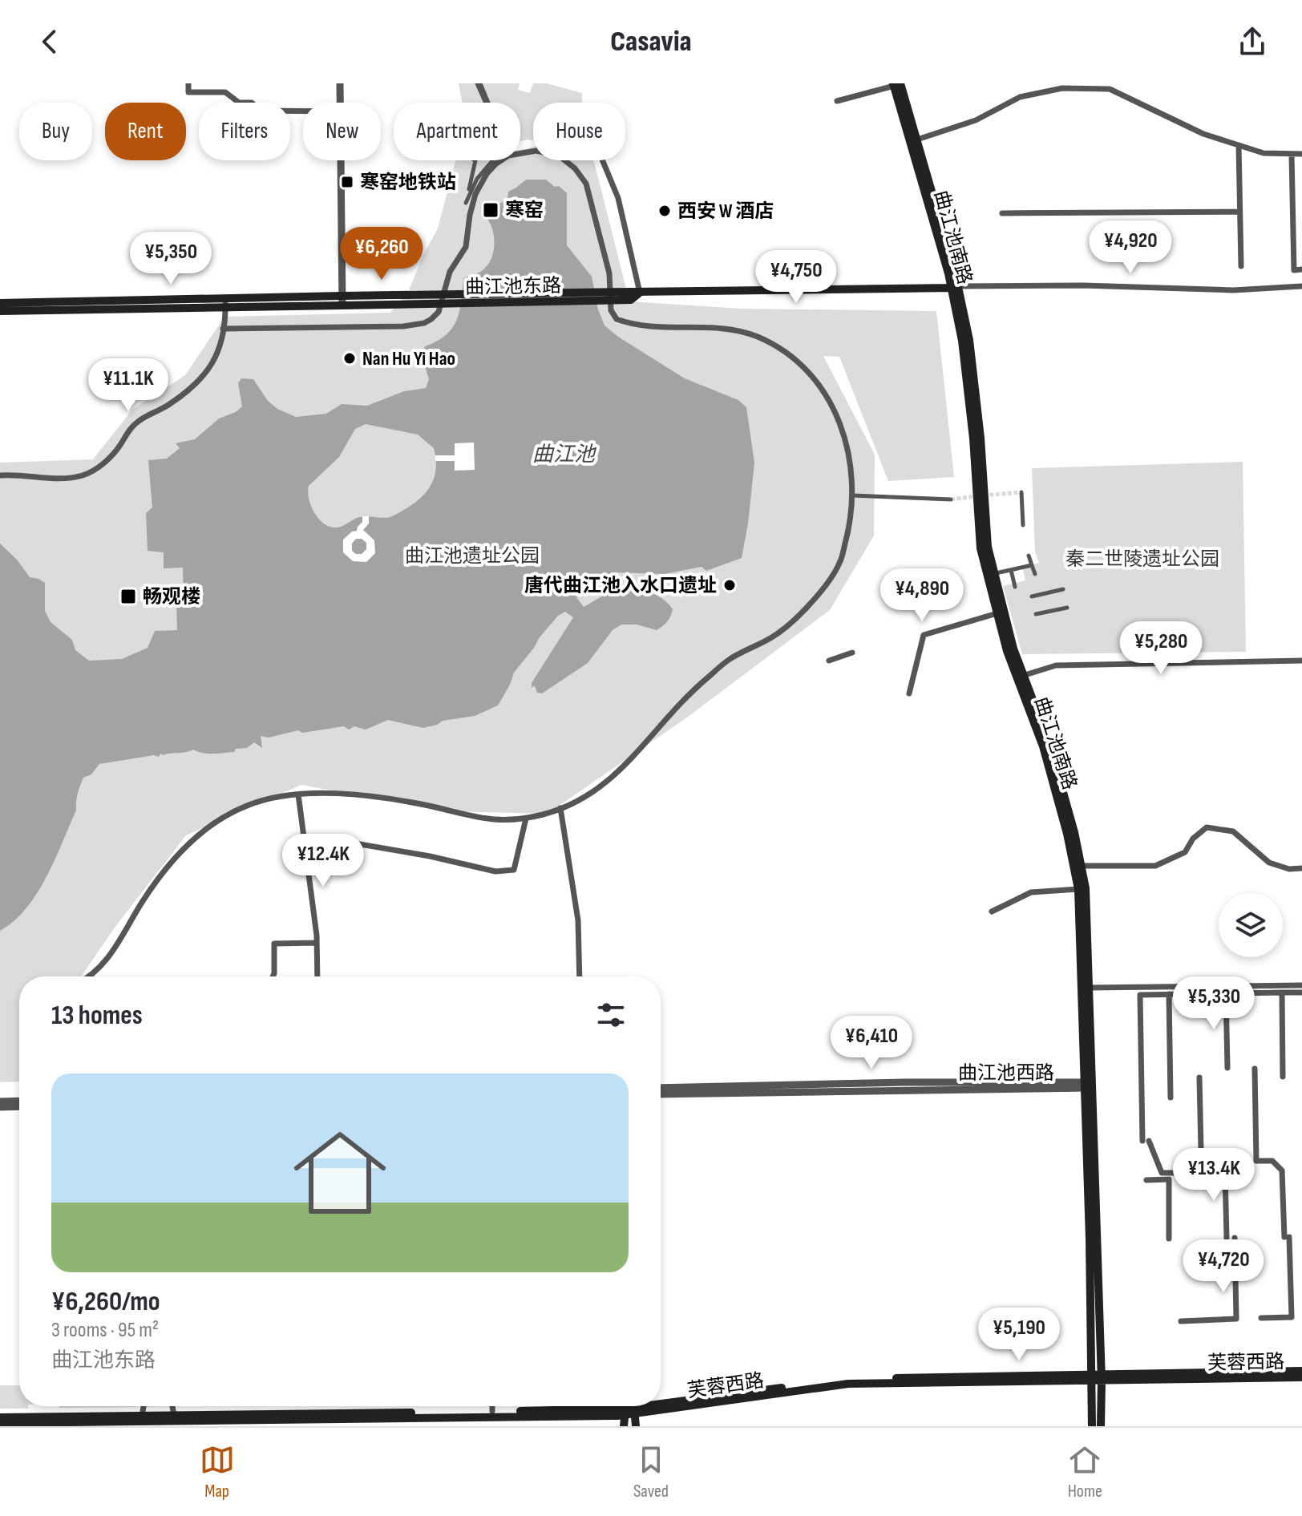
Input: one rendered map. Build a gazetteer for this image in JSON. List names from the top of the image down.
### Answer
{
  "streets": {
    "main road": ["曲江池南路", "曲江池东路", "芙蓉西路"],
    "street": ["曲江池西路"]
  },
  "crossings": [
    ["曲江池南路", "曲江池东路"],
    ["曲江池南路", "曲江池西路"],
    ["曲江池南路", "芙蓉西路"]
  ],
  "water": ["曲江池"],
  "parks": ["曲江池遗址公园", "秦二世陵遗址公园"],
  "places": {
    "transit": ["寒窑地铁站", "寒窑", "畅观楼"],
    "other": ["西安 W 酒店", "Nan Hu Yi Hao", "唐代曲江池入水口遗址"]
  },
  "page": {
    "header": "Casavia",
    "chip": [
      "Buy",
      "Rent",
      "Filters",
      "New",
      "Apartment",
      "House"
    ],
    "price": [
      "¥4,920",
      "¥6,260",
      "¥5,350",
      "¥4,750",
      "¥11.1K",
      "¥4,890",
      "¥5,280",
      "¥12.4K",
      "¥5,330",
      "¥6,410",
      "¥13.4K",
      "¥4,720",
      "¥5,190"
    ],
    "heading": "13 homes",
    "list": [
      {
        "name": "¥6,260/mo",
        "note": "3 rooms · 95 m² · 曲江池东路"
      }
    ],
    "tabs": ["Map", "Saved", "Home"]
  }
}
